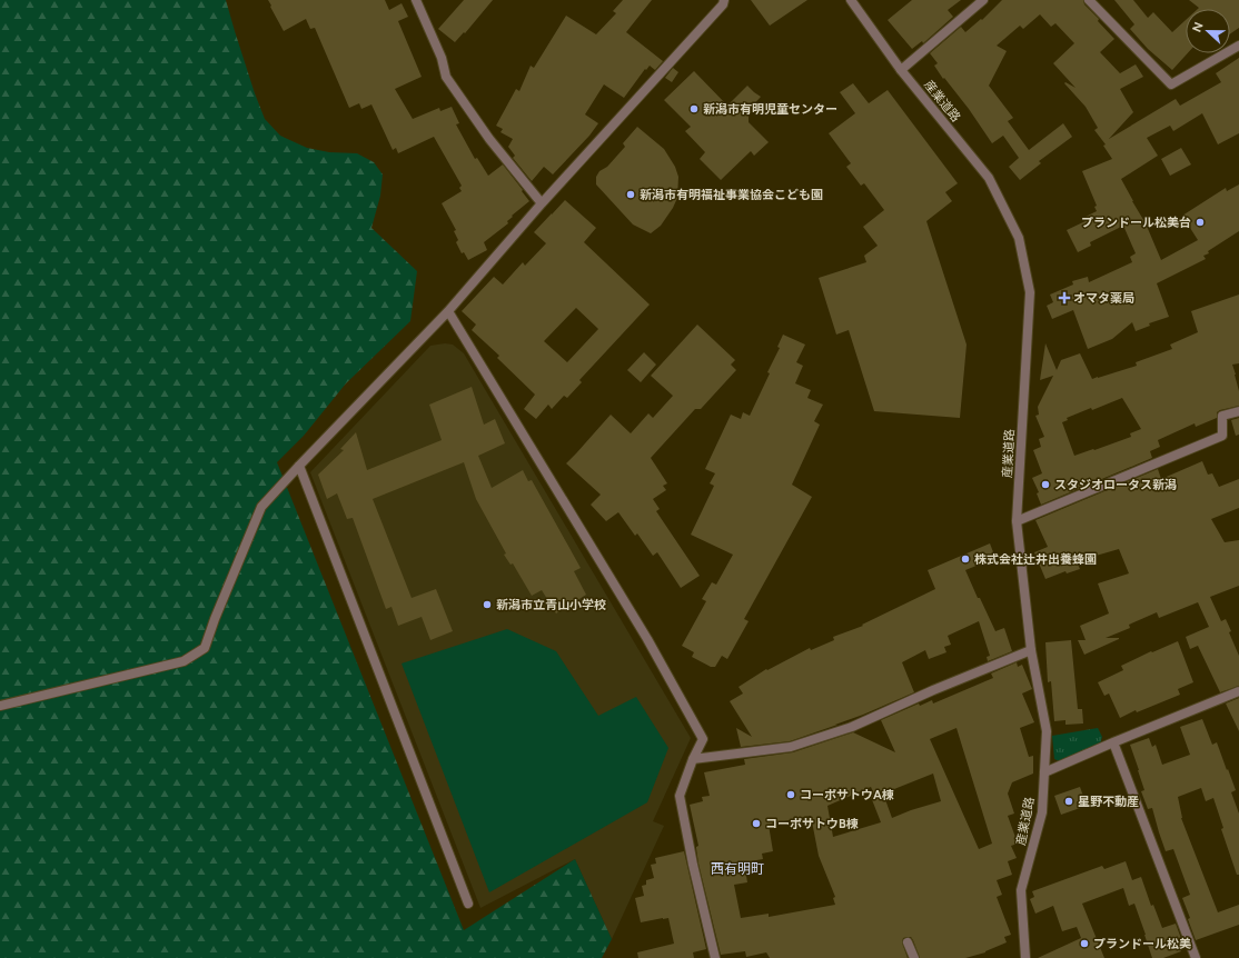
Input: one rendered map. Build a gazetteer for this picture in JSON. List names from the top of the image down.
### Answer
{
  "streets": {
    "street": ["産業道路"]
  },
  "districts": ["西有明町"],
  "places": {
    "other": [
      "新潟市有明児童センター",
      "新潟市有明福祉事業協会こども園",
      "プランドール松美台",
      "スタジオロータス新潟",
      "株式会社辻井出養蜂園",
      "新潟市立青山小学校",
      "コーポサトウA棟",
      "星野不動産",
      "コーポサトウB棟",
      "プランドール松美"
    ],
    "health": ["オマタ薬局"]
  },
  "north": "left"
}
